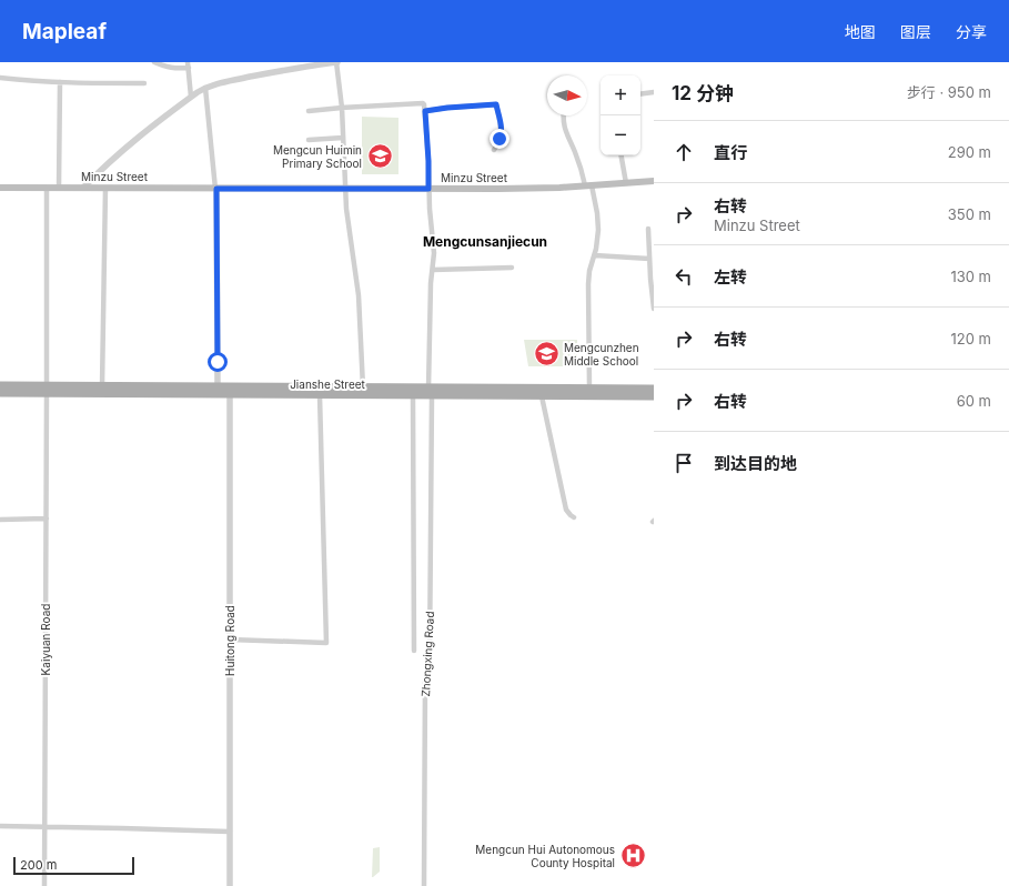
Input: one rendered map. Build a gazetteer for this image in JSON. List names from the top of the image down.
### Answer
{
  "streets": {
    "main road": ["Minzu Street", "Jianshe Street"],
    "street": ["Kaiyuan Road", "Huitong Road", "Zhongxing Road"]
  },
  "crossings": [
    ["Minzu Street", "Kaiyuan Road"],
    ["Minzu Street", "Zhongxing Road"],
    ["Jianshe Street", "Kaiyuan Road"],
    ["Jianshe Street", "Huitong Road"],
    ["Jianshe Street", "Zhongxing Road"]
  ],
  "districts": ["Mengcunsanjiecun"],
  "places": {
    "school or university": ["Mengcun Huimin Primary School", "Mengcunzhen Middle School"],
    "hospital": ["Mengcun Hui Autonomous County Hospital"]
  },
  "scale_bar": "200 m",
  "north": "right",
  "page": {
    "header": "Mapleaf",
    "nav": ["地图", "图层", "分享"],
    "heading": ["12 分钟", "步行 · 950 m"],
    "map_buttons": ["+", "−"],
    "list": [
      ["直行", "290 m"],
      ["右转", "Minzu Street", "350 m"],
      ["左转", "130 m"],
      ["右转", "120 m"],
      ["右转", "60 m"],
      "到达目的地"
    ],
    "scale": "200 m"
  }
}
